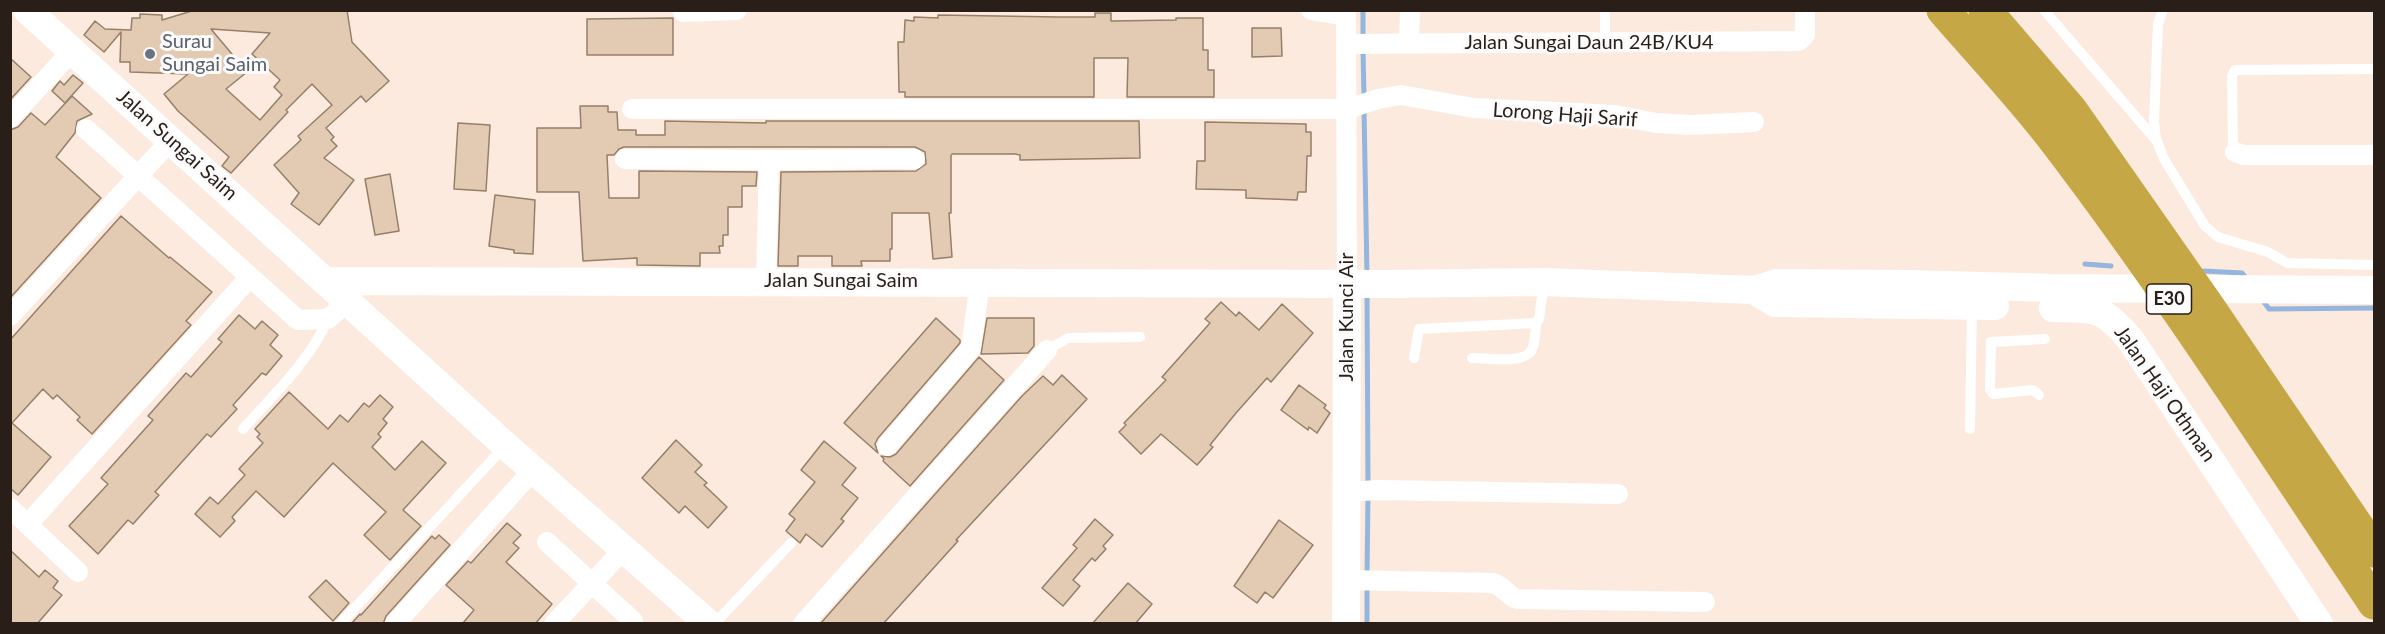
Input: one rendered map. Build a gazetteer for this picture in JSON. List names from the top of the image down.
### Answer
{
  "streets": {
    "highway": ["E30"],
    "street": [
      "Jalan Sungai Daun 24B/KU4",
      "Lorong Haji Sarif",
      "Jalan Sungai Saim",
      "Jalan Kunci Air",
      "Jalan Haji Othman"
    ]
  },
  "crossings": [
    ["Jalan Sungai Daun 24B/KU4", "Jalan Kunci Air"],
    ["Lorong Haji Sarif", "Jalan Kunci Air"],
    ["Jalan Sungai Saim", "Jalan Kunci Air"],
    ["Jalan Sungai Saim", "Jalan Haji Othman"]
  ],
  "places": ["Surau Sungai Saim"]
}
